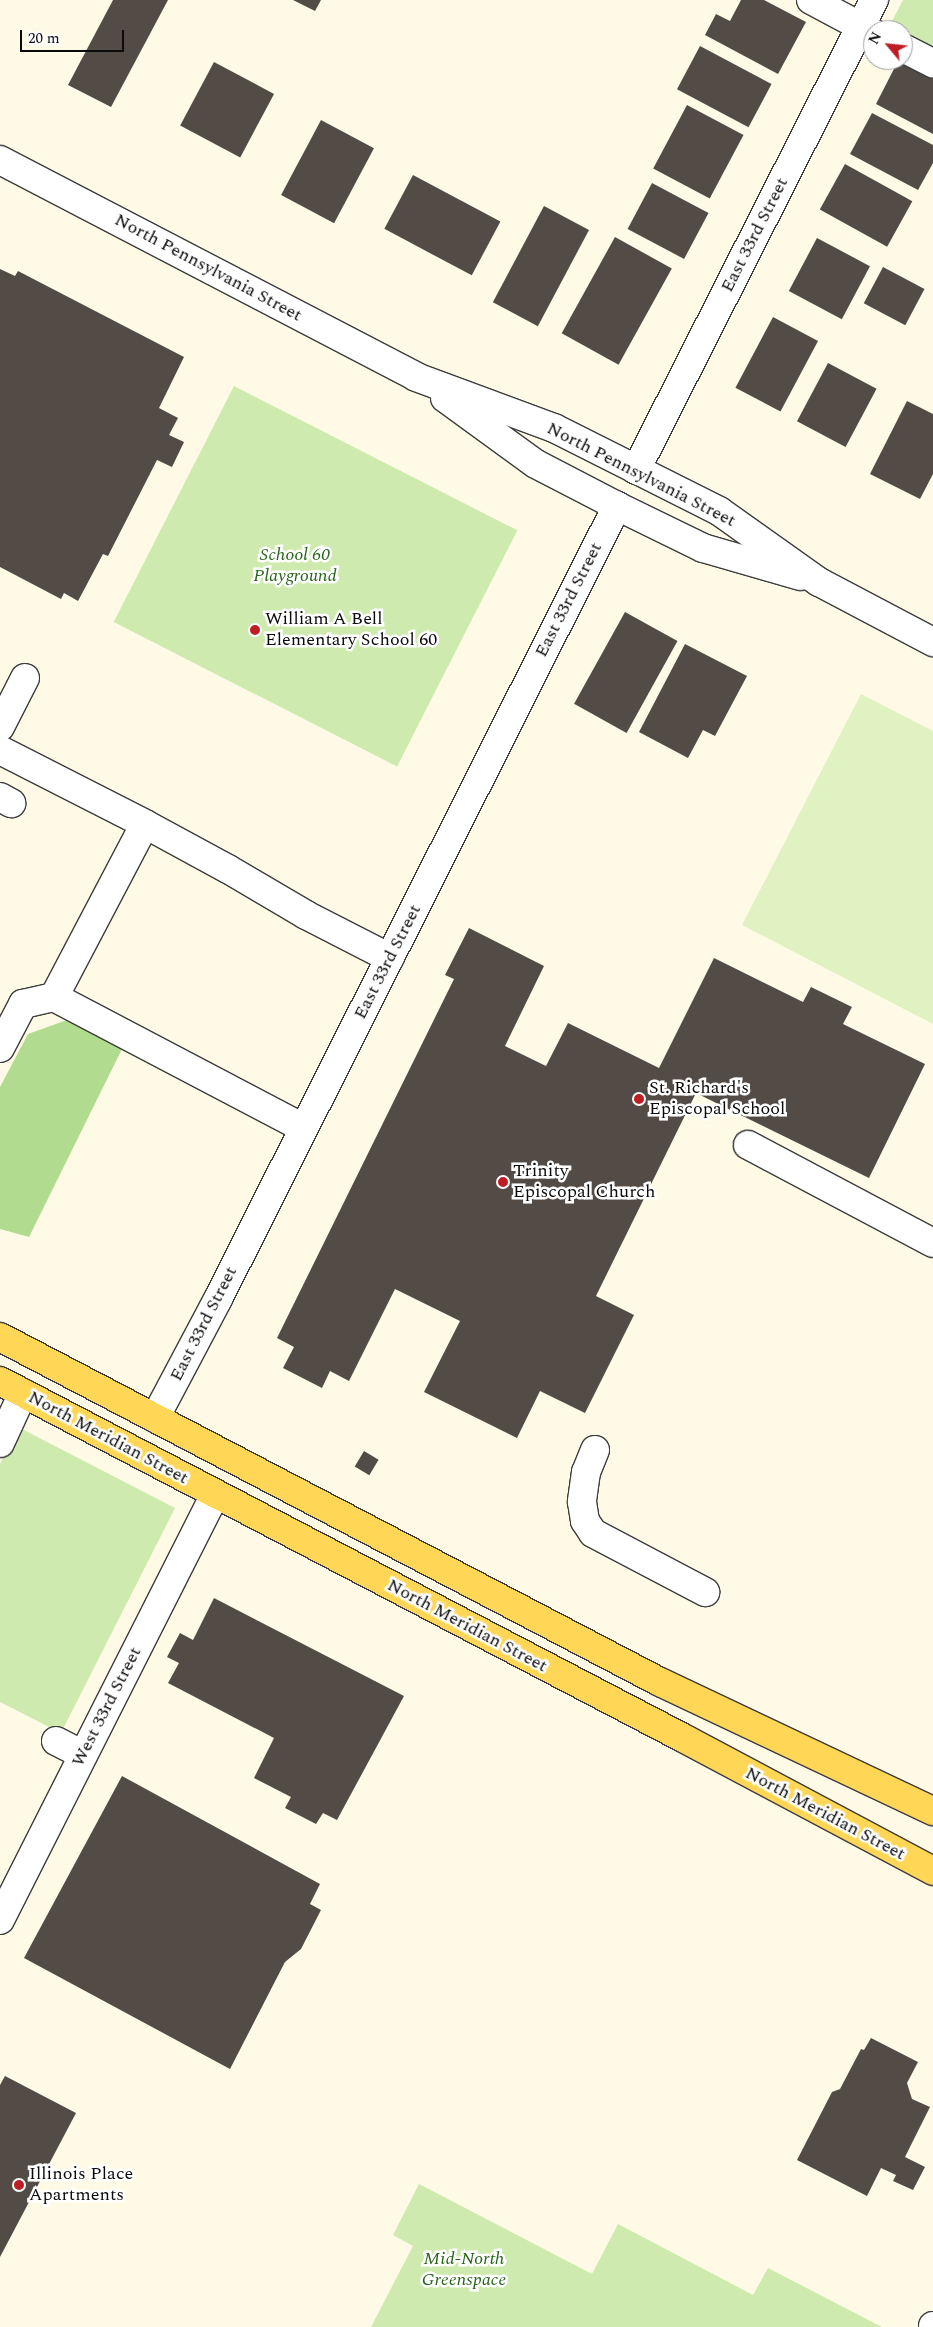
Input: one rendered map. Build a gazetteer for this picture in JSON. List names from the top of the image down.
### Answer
{
  "streets": {
    "main road": ["North Meridian Street"],
    "street": ["East 33rd Street", "North Pennsylvania Street", "West 33rd Street"]
  },
  "crossings": [
    ["East 33rd Street", "North Pennsylvania Street"],
    ["North Meridian Street", "West 33rd Street"]
  ],
  "parks": ["School 60 Playground", "Mid-North Greenspace"],
  "places": [
    "William A Bell Elementary School 60",
    "St. Richard's Episcopal School",
    "Trinity Episcopal Church",
    "Illinois Place Apartments"
  ],
  "scale_bar": "20 m",
  "north": "top left"
}
